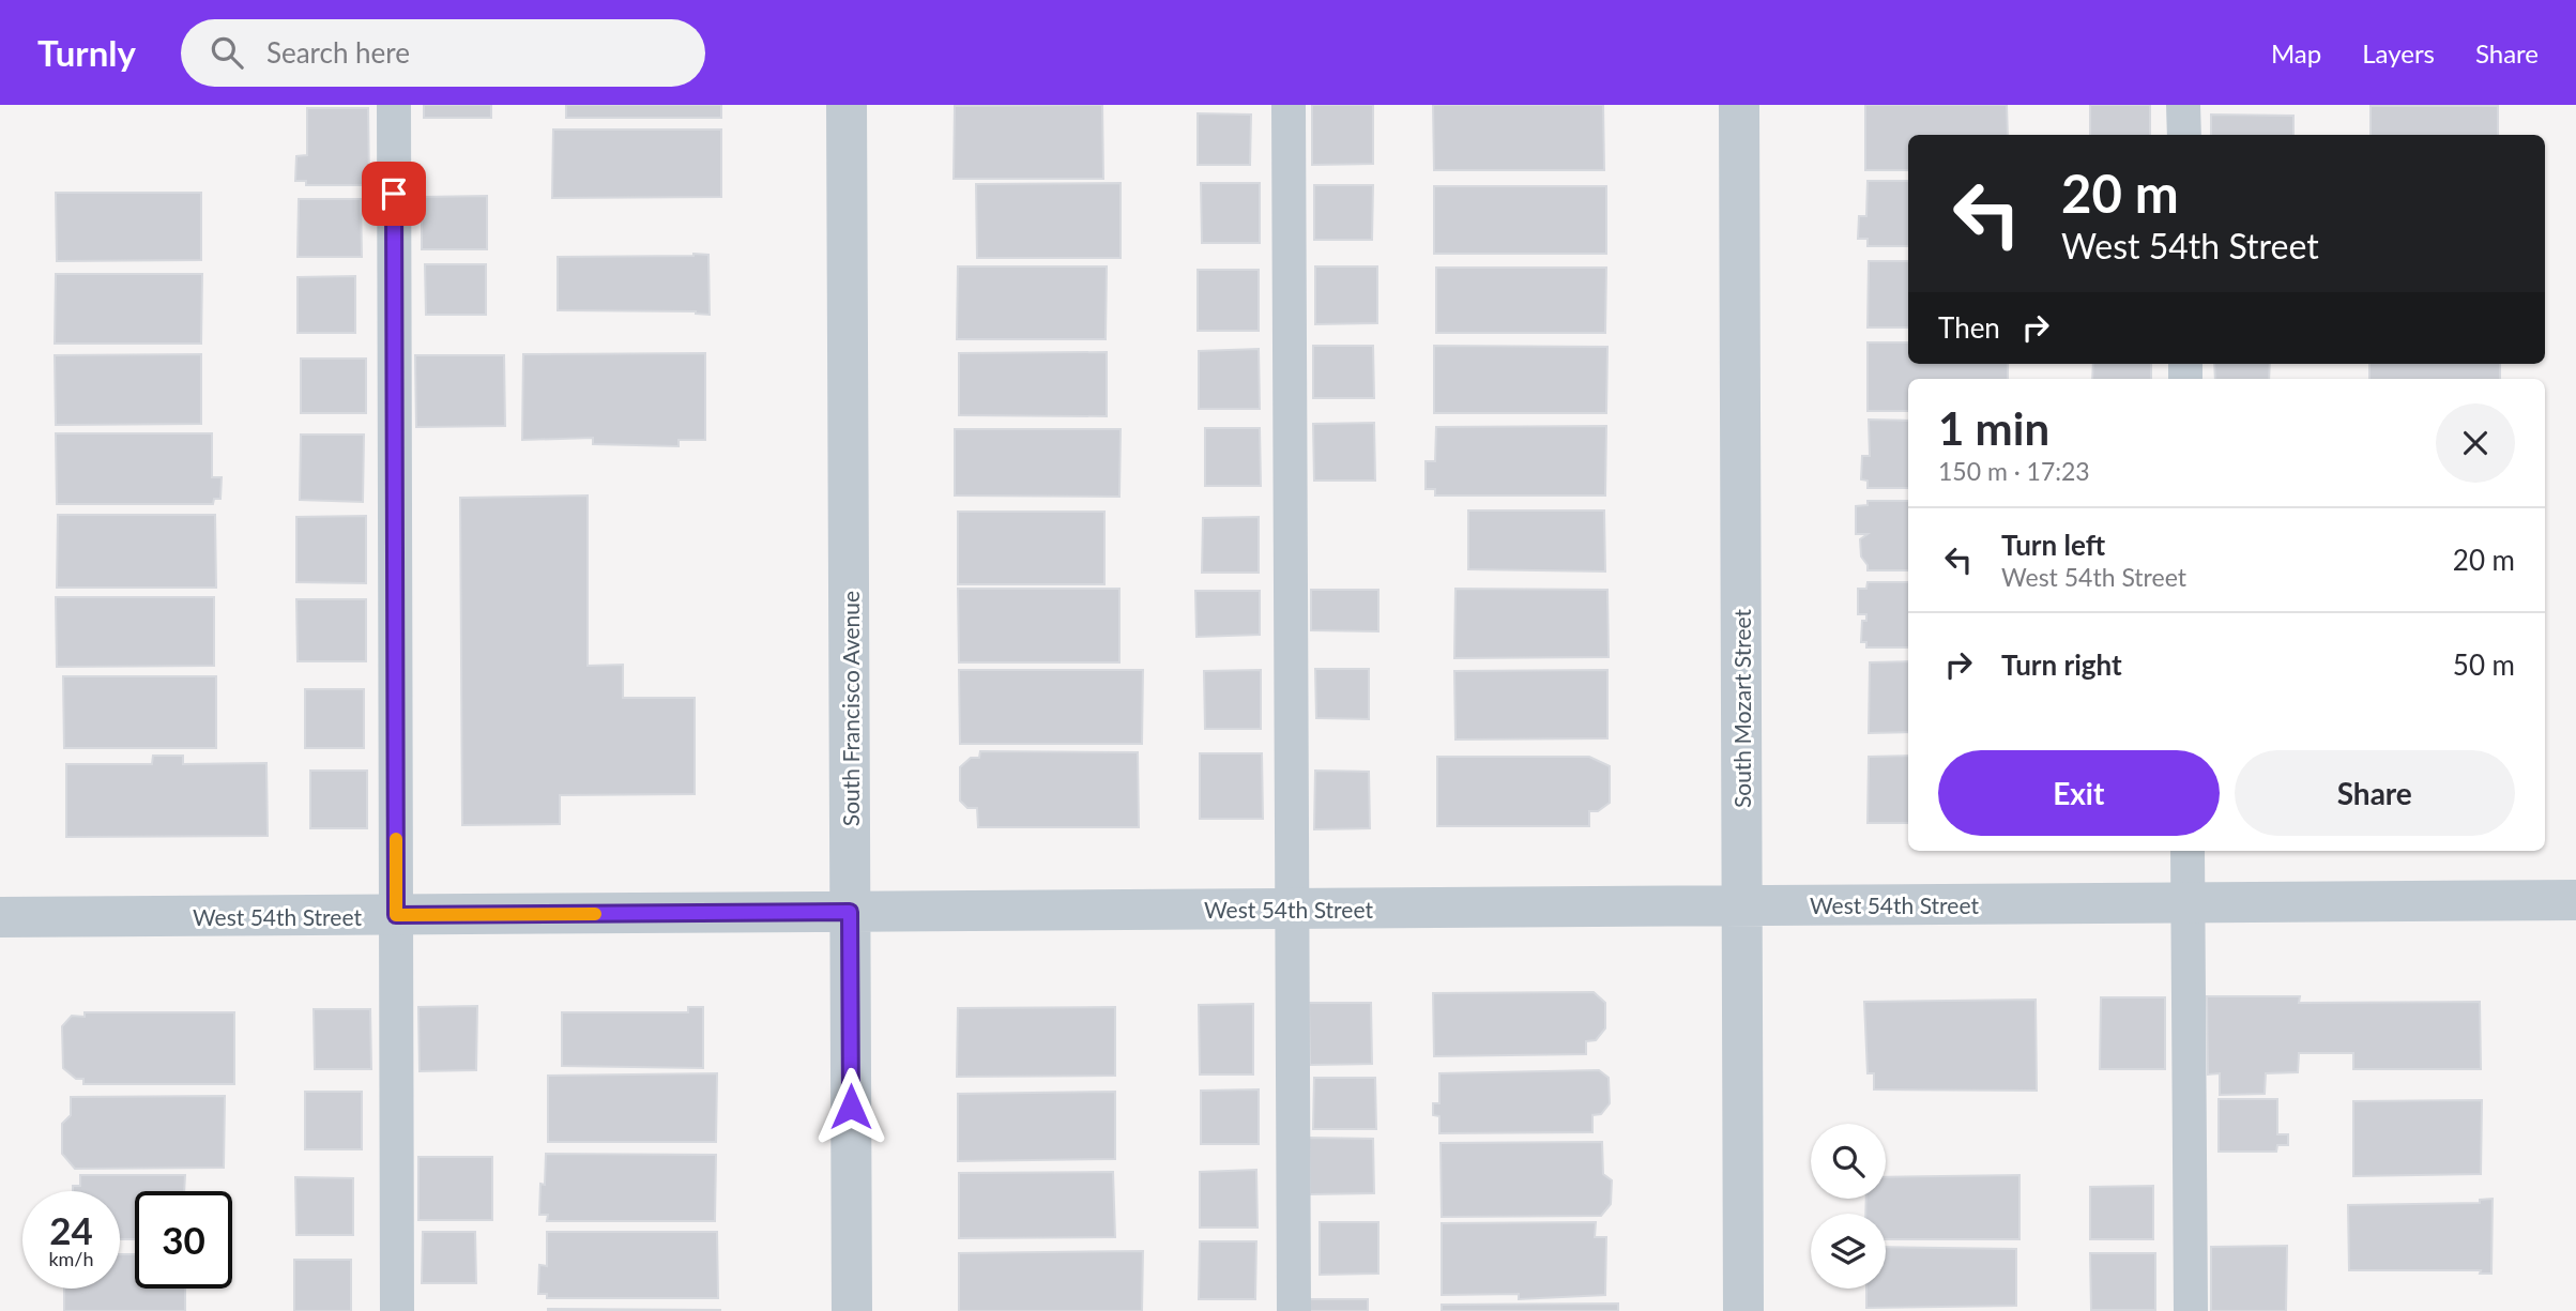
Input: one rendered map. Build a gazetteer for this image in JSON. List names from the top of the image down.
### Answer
{
  "streets": {
    "street": ["South Francisco Avenue", "South Mozart Street", "West 54th Street"]
  },
  "crossings": [
    ["South Francisco Avenue", "West 54th Street"],
    ["South Mozart Street", "West 54th Street"]
  ],
  "page": {
    "header": "Turnly",
    "search": "Search here",
    "nav": ["Map", "Layers", "Share"],
    "turn": ["20 m", "West 54th Street"],
    "then": "Then",
    "heading": ["1 min", "150 m · 17:23"],
    "list": [
      {
        "name": "Turn left",
        "note": "West 54th Street",
        "value": "20 m"
      },
      {
        "name": "Turn right",
        "value": "50 m"
      }
    ],
    "buttons": ["Exit", "Share"],
    "speed": "24 km/h",
    "limit": "30"
  }
}
